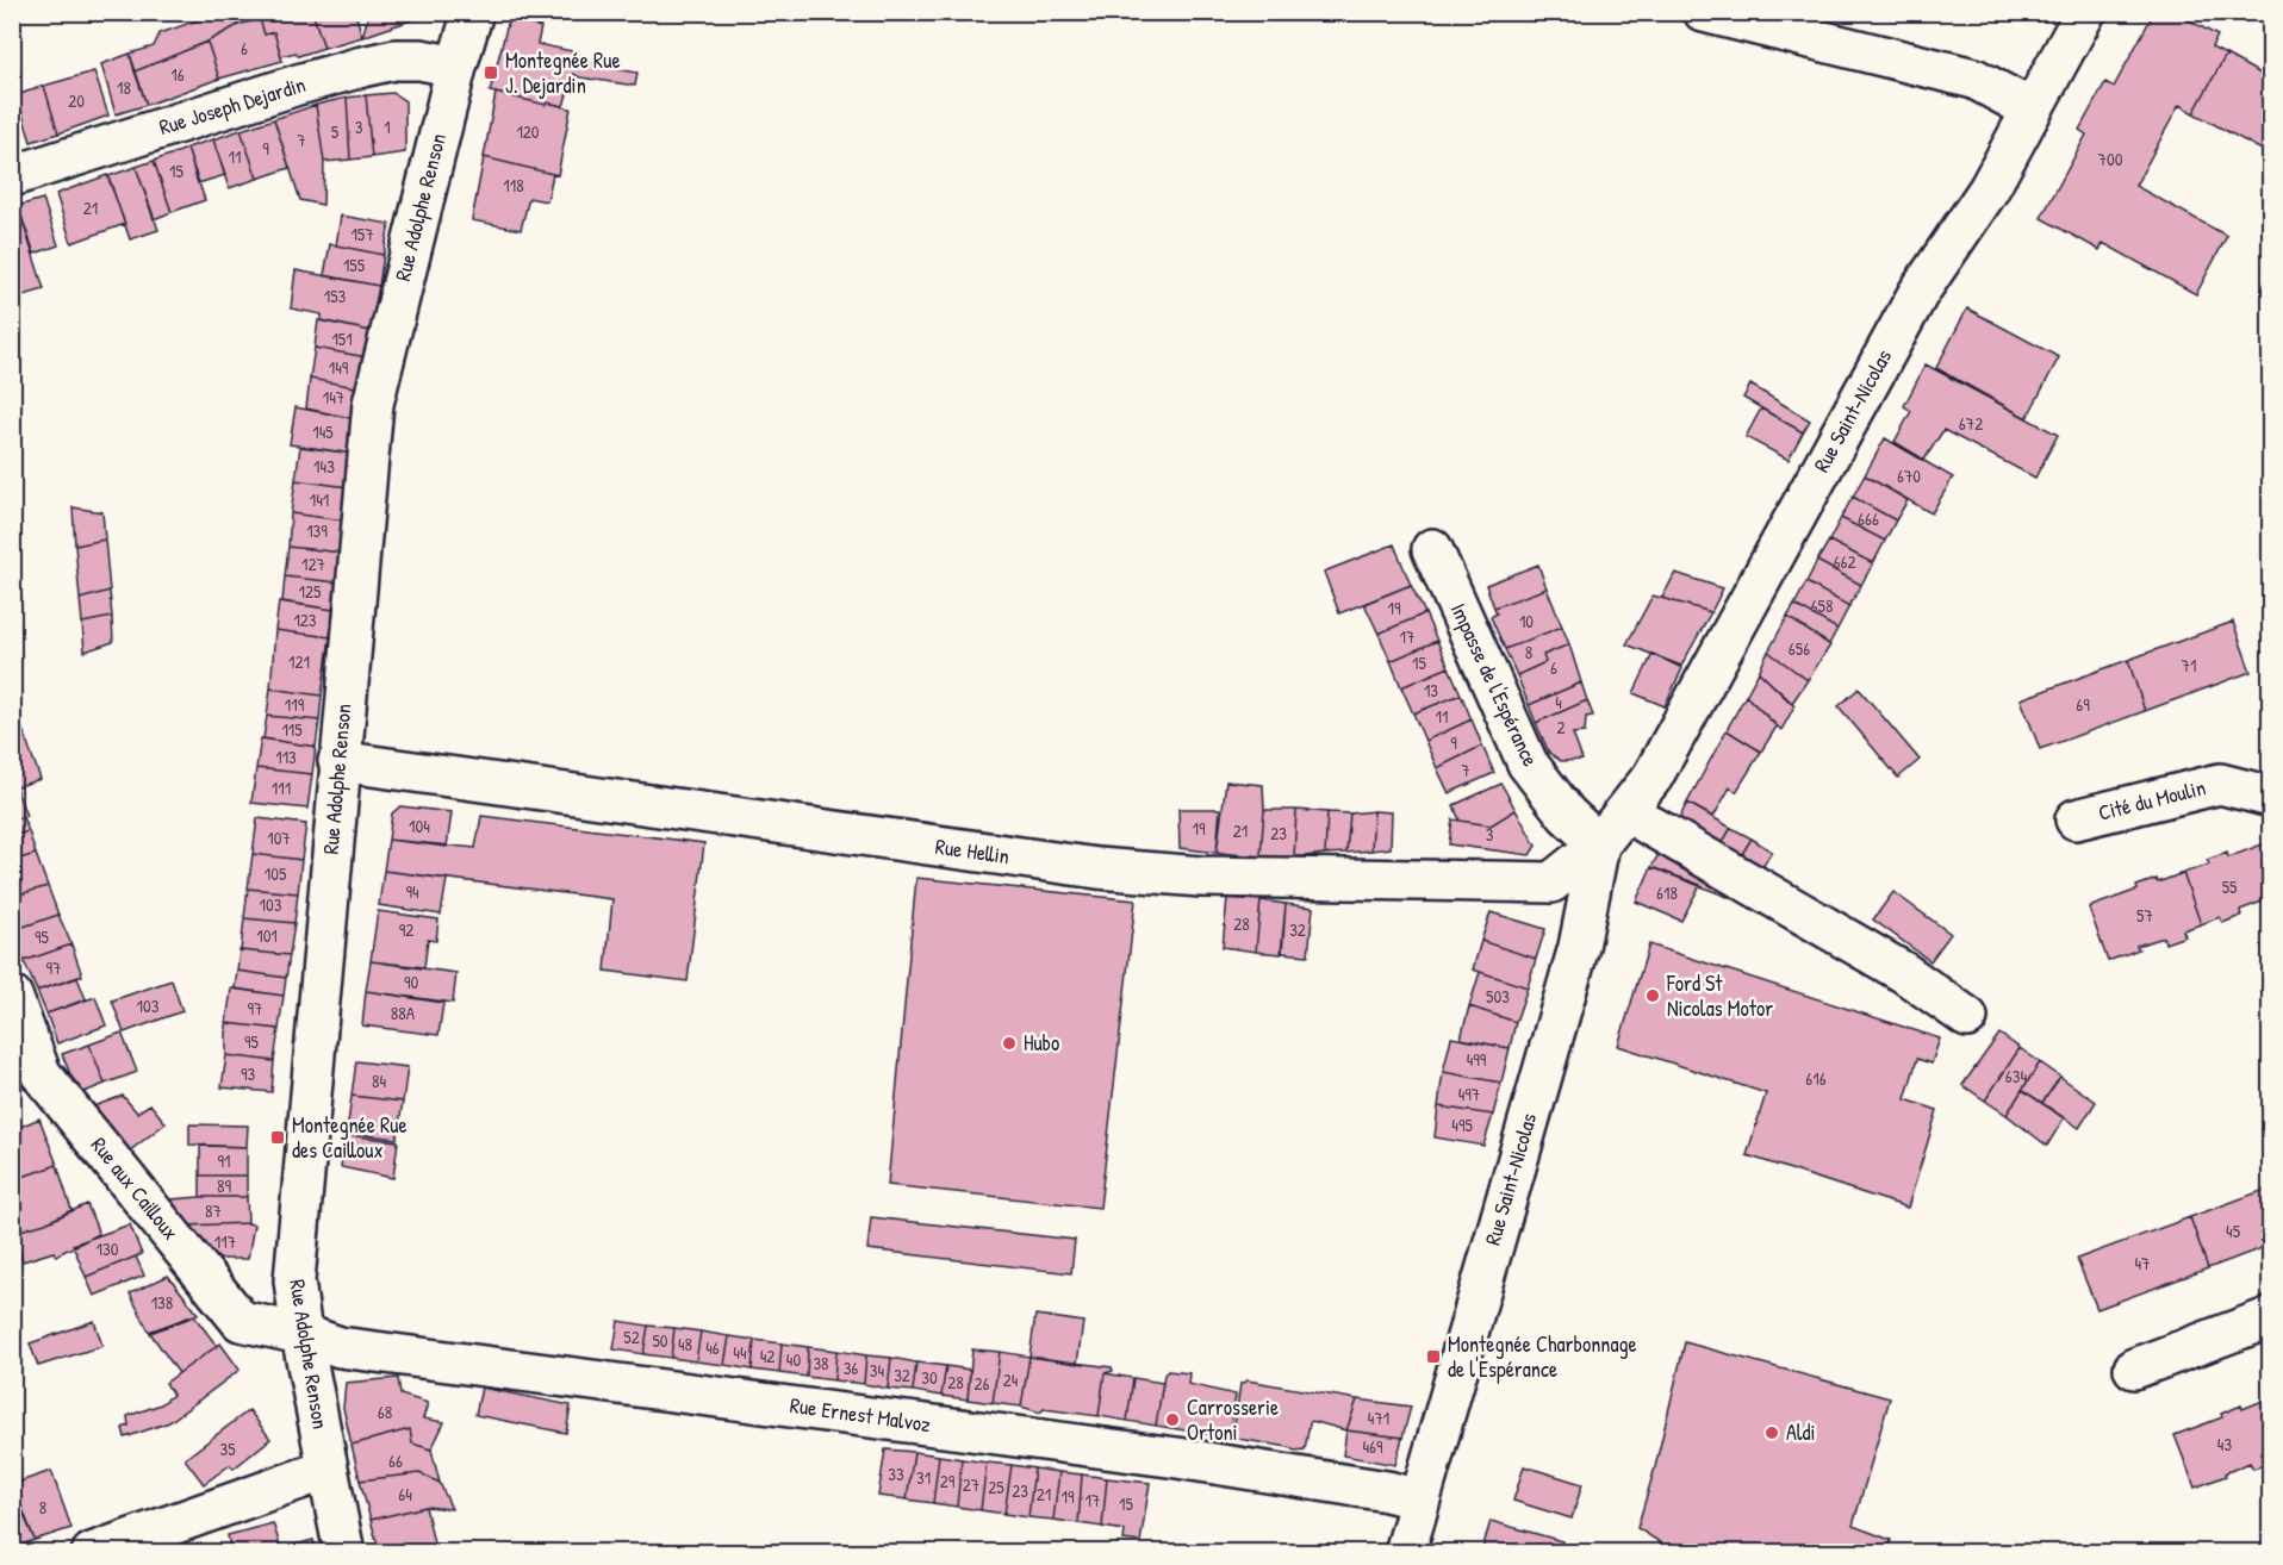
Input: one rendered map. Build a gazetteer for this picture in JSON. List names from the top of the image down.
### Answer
{
  "streets": {
    "street": [
      "Rue Joseph Dejardin",
      "Rue Adolphe Renson",
      "Rue Saint-Nicolas",
      "Impasse de l'Espérance",
      "Cité du Moulin",
      "Rue Hellin",
      "Rue aux Cailloux",
      "Rue Ernest Malvoz"
    ]
  },
  "crossings": [
    ["Rue Joseph Dejardin", "Rue Adolphe Renson"],
    ["Rue Adolphe Renson", "Rue Hellin"],
    ["Rue Adolphe Renson", "Rue aux Cailloux"],
    ["Rue Adolphe Renson", "Rue Ernest Malvoz"],
    ["Rue Saint-Nicolas", "Impasse de l'Espérance"],
    ["Rue Saint-Nicolas", "Rue Hellin"],
    ["Rue Saint-Nicolas", "Rue Ernest Malvoz"],
    ["Impasse de l'Espérance", "Rue Hellin"],
    ["Rue aux Cailloux", "Rue Ernest Malvoz"]
  ],
  "places": {
    "transit": ["Montegnée Rue J. Dejardin", "Montegnée Rue des Cailloux", "Montegnée Charbonnage de l'Espérance"],
    "other": [
      "Ford St Nicolas Motor",
      "Hubo",
      "Carrosserie Ortoni",
      "Aldi"
    ]
  },
  "house_numbers": [
    "6",
    "16",
    "18",
    "20",
    "3",
    "1",
    "5",
    "120",
    "7",
    "9",
    "11",
    "700",
    "15",
    "118",
    "21",
    "157",
    "155",
    "153",
    "151",
    "149",
    "147",
    "672",
    "145",
    "143",
    "670",
    "141",
    "666",
    "139",
    "662",
    "127",
    "125",
    "658",
    "19",
    "123",
    "10",
    "17",
    "656",
    "8",
    "121",
    "15",
    "71",
    "6",
    "13",
    "4",
    "119",
    "69",
    "11",
    "2",
    "115",
    "9",
    "113",
    "7",
    "111",
    "104",
    "19",
    "21",
    "23",
    "3",
    "107",
    "105",
    "55",
    "94",
    "618",
    "103",
    "57",
    "28",
    "92",
    "32",
    "101",
    "95",
    "97",
    "90",
    "503",
    "103",
    "97",
    "88A",
    "95",
    "499",
    "93",
    "634",
    "616",
    "84",
    "497",
    "495",
    "91",
    "89",
    "87",
    "45",
    "117",
    "130",
    "47",
    "138",
    "52",
    "50",
    "48",
    "46",
    "44",
    "42",
    "40",
    "38",
    "36",
    "34",
    "32",
    "30",
    "24",
    "28",
    "26",
    "68",
    "471",
    "43",
    "469",
    "35",
    "66",
    "33",
    "31",
    "29",
    "27",
    "25",
    "23",
    "64",
    "21",
    "19",
    "17",
    "15",
    "8"
  ]
}
